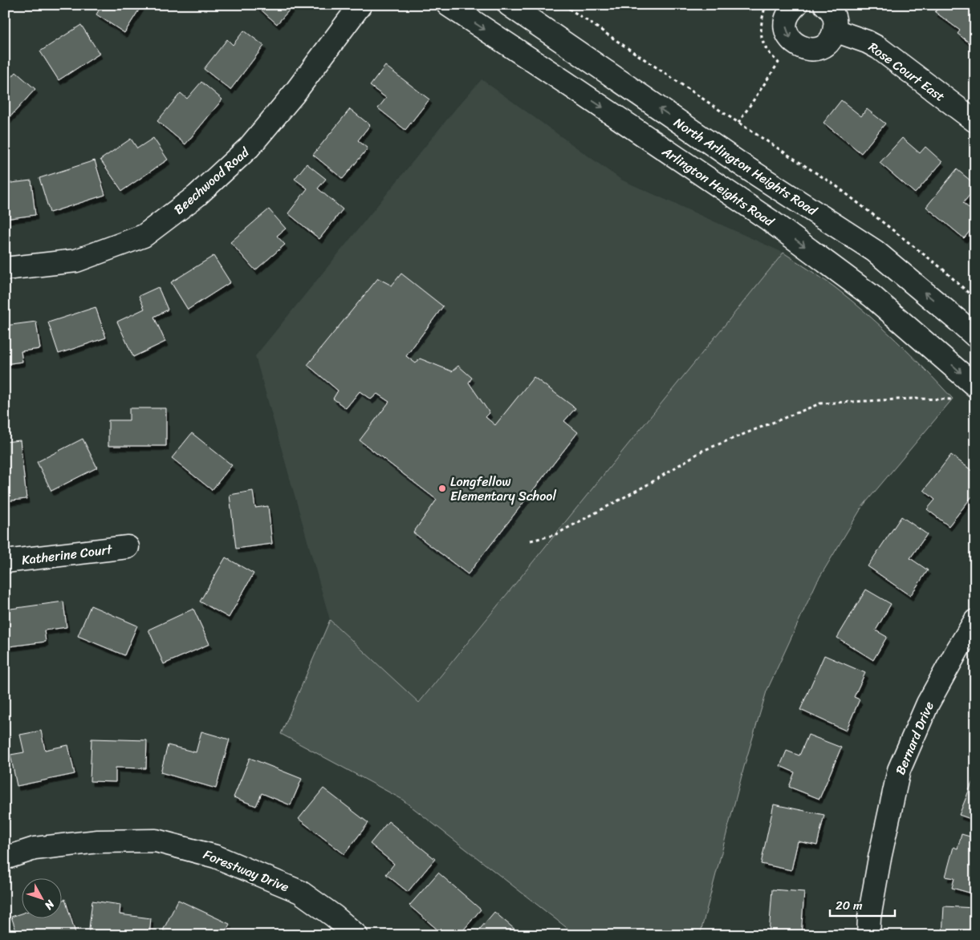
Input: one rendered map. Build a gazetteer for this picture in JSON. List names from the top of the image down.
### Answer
{
  "streets": {
    "street": [
      "Rose Court East",
      "North Arlington Heights Road",
      "Beechwood Road",
      "Arlington Heights Road",
      "Katherine Court",
      "Bernard Drive",
      "Forestway Drive"
    ]
  },
  "one_way": ["North Arlington Heights Road", "Arlington Heights Road"],
  "places": ["Longfellow Elementary School"],
  "scale_bar": "20 m",
  "north": "bottom right"
}
